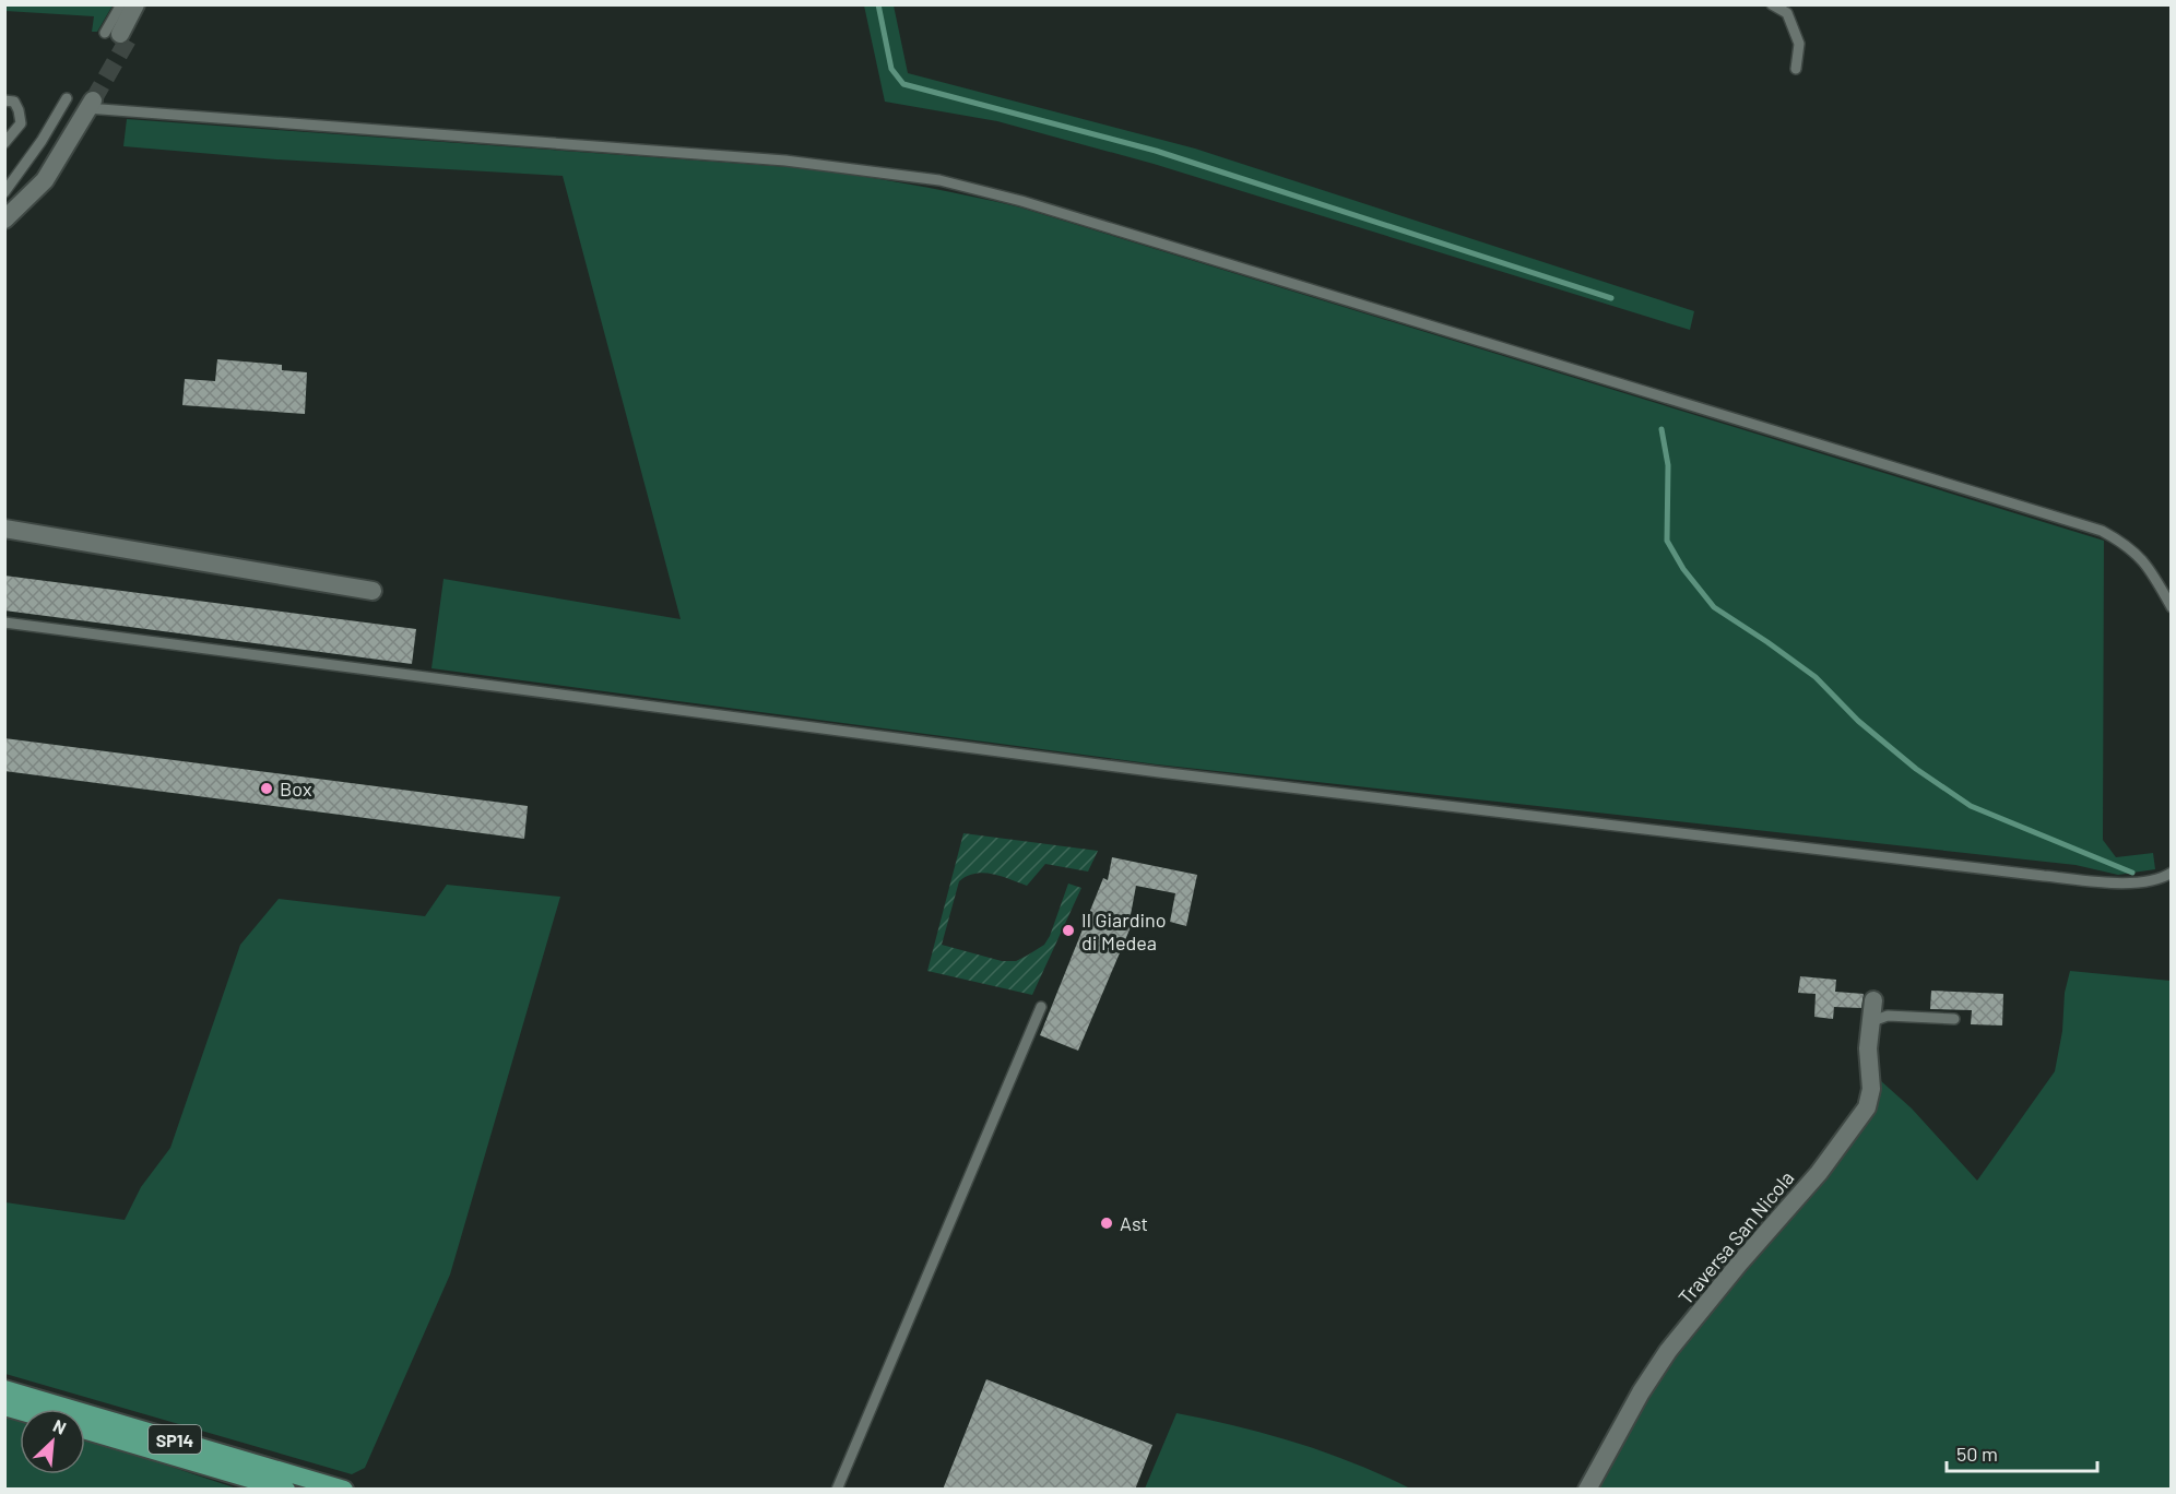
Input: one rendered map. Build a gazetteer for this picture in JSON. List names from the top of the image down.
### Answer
{
  "streets": {
    "main road": ["SP14"],
    "street": ["Traversa San Nicola"]
  },
  "places": ["Box", "Il Giardino di Medea", "Ast"],
  "scale_bar": "50 m",
  "north": "top right"
}
